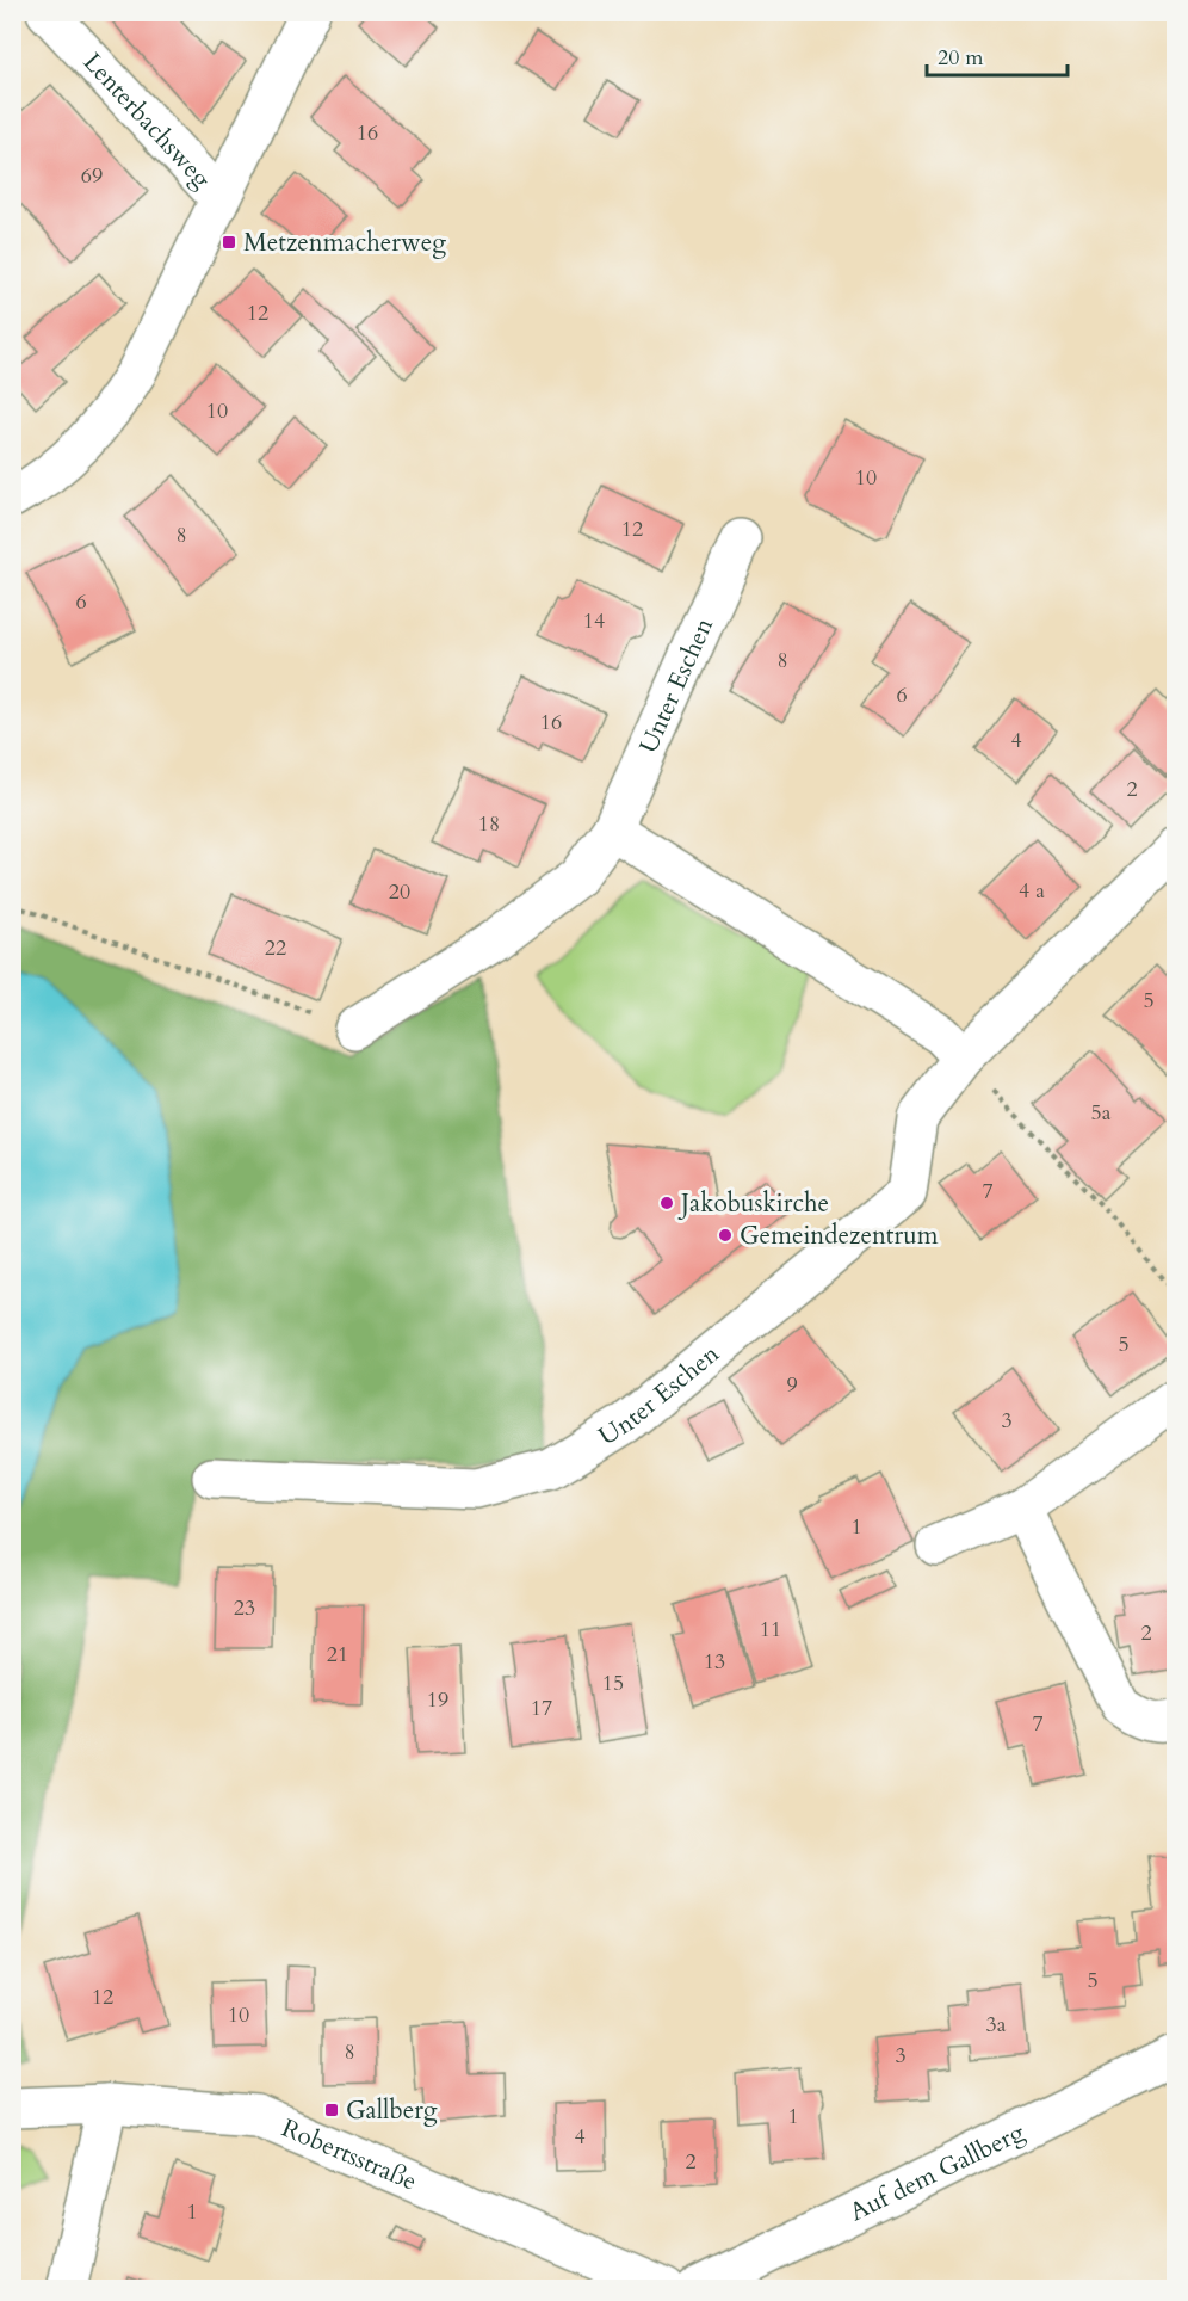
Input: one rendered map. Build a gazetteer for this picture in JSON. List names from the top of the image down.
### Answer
{
  "streets": {
    "street": [
      "Lenterbachsweg",
      "Unter Eschen",
      "Robertsstraße",
      "Auf dem Gallberg"
    ]
  },
  "places": {
    "transit": ["Metzenmacherweg", "Gallberg"],
    "other": ["Jakobuskirche", "Gemeindezentrum"]
  },
  "house_numbers": [
    "16",
    "69",
    "12",
    "10",
    "10",
    "12",
    "8",
    "6",
    "14",
    "8",
    "6",
    "16",
    "4",
    "2",
    "18",
    "4 a",
    "20",
    "22",
    "5",
    "5a",
    "7",
    "5",
    "9",
    "3",
    "1",
    "23",
    "11",
    "2",
    "21",
    "13",
    "15",
    "19",
    "17",
    "7",
    "5",
    "12",
    "10",
    "3a",
    "8",
    "3",
    "1",
    "4",
    "2",
    "1"
  ],
  "scale_bar": "20 m"
}
